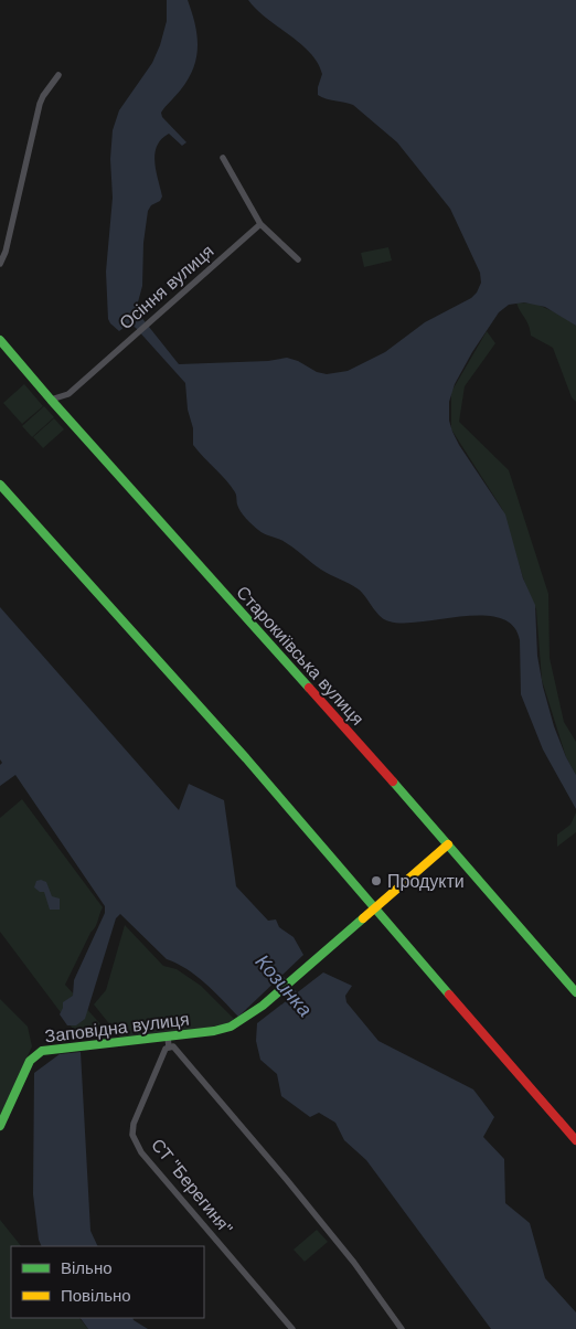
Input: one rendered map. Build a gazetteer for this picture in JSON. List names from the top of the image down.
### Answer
{
  "streets": {
    "street": [
      "Осіння вулиця",
      "Старокиївська вулиця",
      "Заповідна вулиця",
      "СТ \"Берегиня\""
    ]
  },
  "crossings": [
    ["Осіння вулиця", "Старокиївська вулиця"],
    ["Старокиївська вулиця", "Заповідна вулиця"]
  ],
  "water": ["Козинка"],
  "places": ["Продукти"],
  "legend": ["Вільно", "Повільно"]
}
